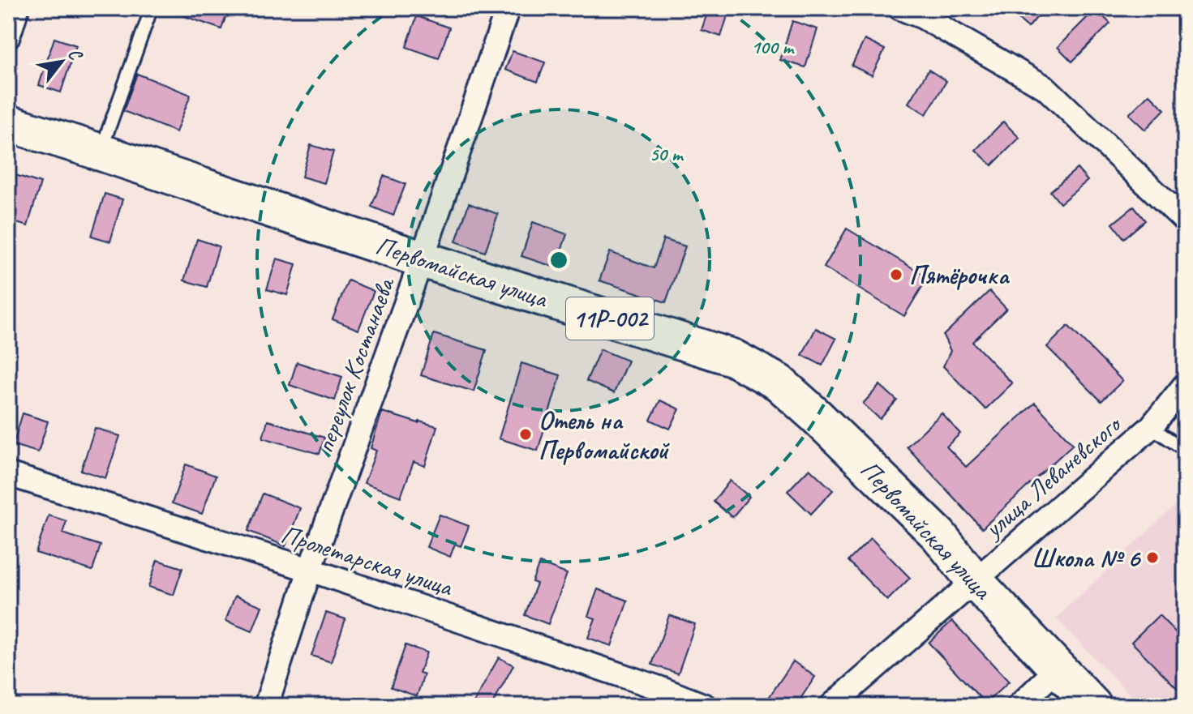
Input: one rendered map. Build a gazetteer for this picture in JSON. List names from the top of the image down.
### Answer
{
  "streets": {
    "main road": ["Первомайская улица", "11Р-002"],
    "street": ["переулок Костанаева", "улица Леваневского", "Пролетарская улица"]
  },
  "crossings": [
    ["Первомайская улица", "переулок Костанаева"],
    ["Первомайская улица", "улица Леваневского"],
    ["переулок Костанаева", "Пролетарская улица"]
  ],
  "places": ["Пятёрочка", "Отель на Первомайской", "Школа № 6"],
  "north": "top right",
  "rings": ["100 m", "50 m"]
}
